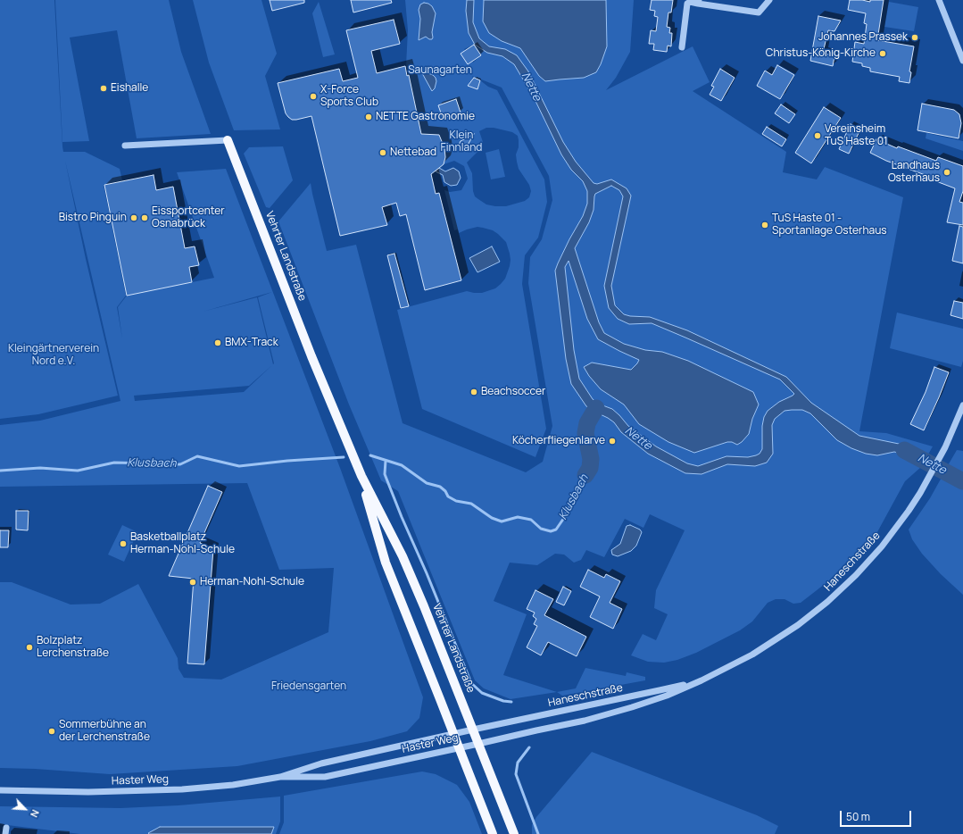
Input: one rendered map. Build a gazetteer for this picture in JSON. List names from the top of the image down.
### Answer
{
  "streets": {
    "main road": ["Vehrter Landstraße"],
    "street": ["Haneschstraße", "Haster Weg"]
  },
  "crossings": [
    ["Vehrter Landstraße", "Haneschstraße"],
    ["Vehrter Landstraße", "Haster Weg"],
    ["Haneschstraße", "Haster Weg"]
  ],
  "water": ["Nette", "Klusbach"],
  "parks": [
    "Saunagarten",
    "Klein Finnland",
    "Kleingärtnerverein Nord e.V.",
    "Friedensgarten"
  ],
  "places": [
    "Johannes Prassek",
    "Christus-König-Kirche",
    "Eishalle",
    "X-Force Sports Club",
    "NETTE Gastronomie",
    "Vereinsheim TuS Haste 01",
    "Nettebad",
    "Landhaus Osterhaus",
    "Bistro Pinguin",
    "Eissportcenter Osnabrück",
    "TuS Haste 01 - Sportanlage Osterhaus",
    "BMX-Track",
    "Beachsoccer",
    "Köcherfliegenlarve",
    "Basketballplatz Herman-Nohl-Schule",
    "Herman-Nohl-Schule",
    "Bolzplatz Lerchenstraße",
    "Sommerbühne an der Lerchenstraße"
  ],
  "scale_bar": "50 m",
  "north": "bottom right"
}
